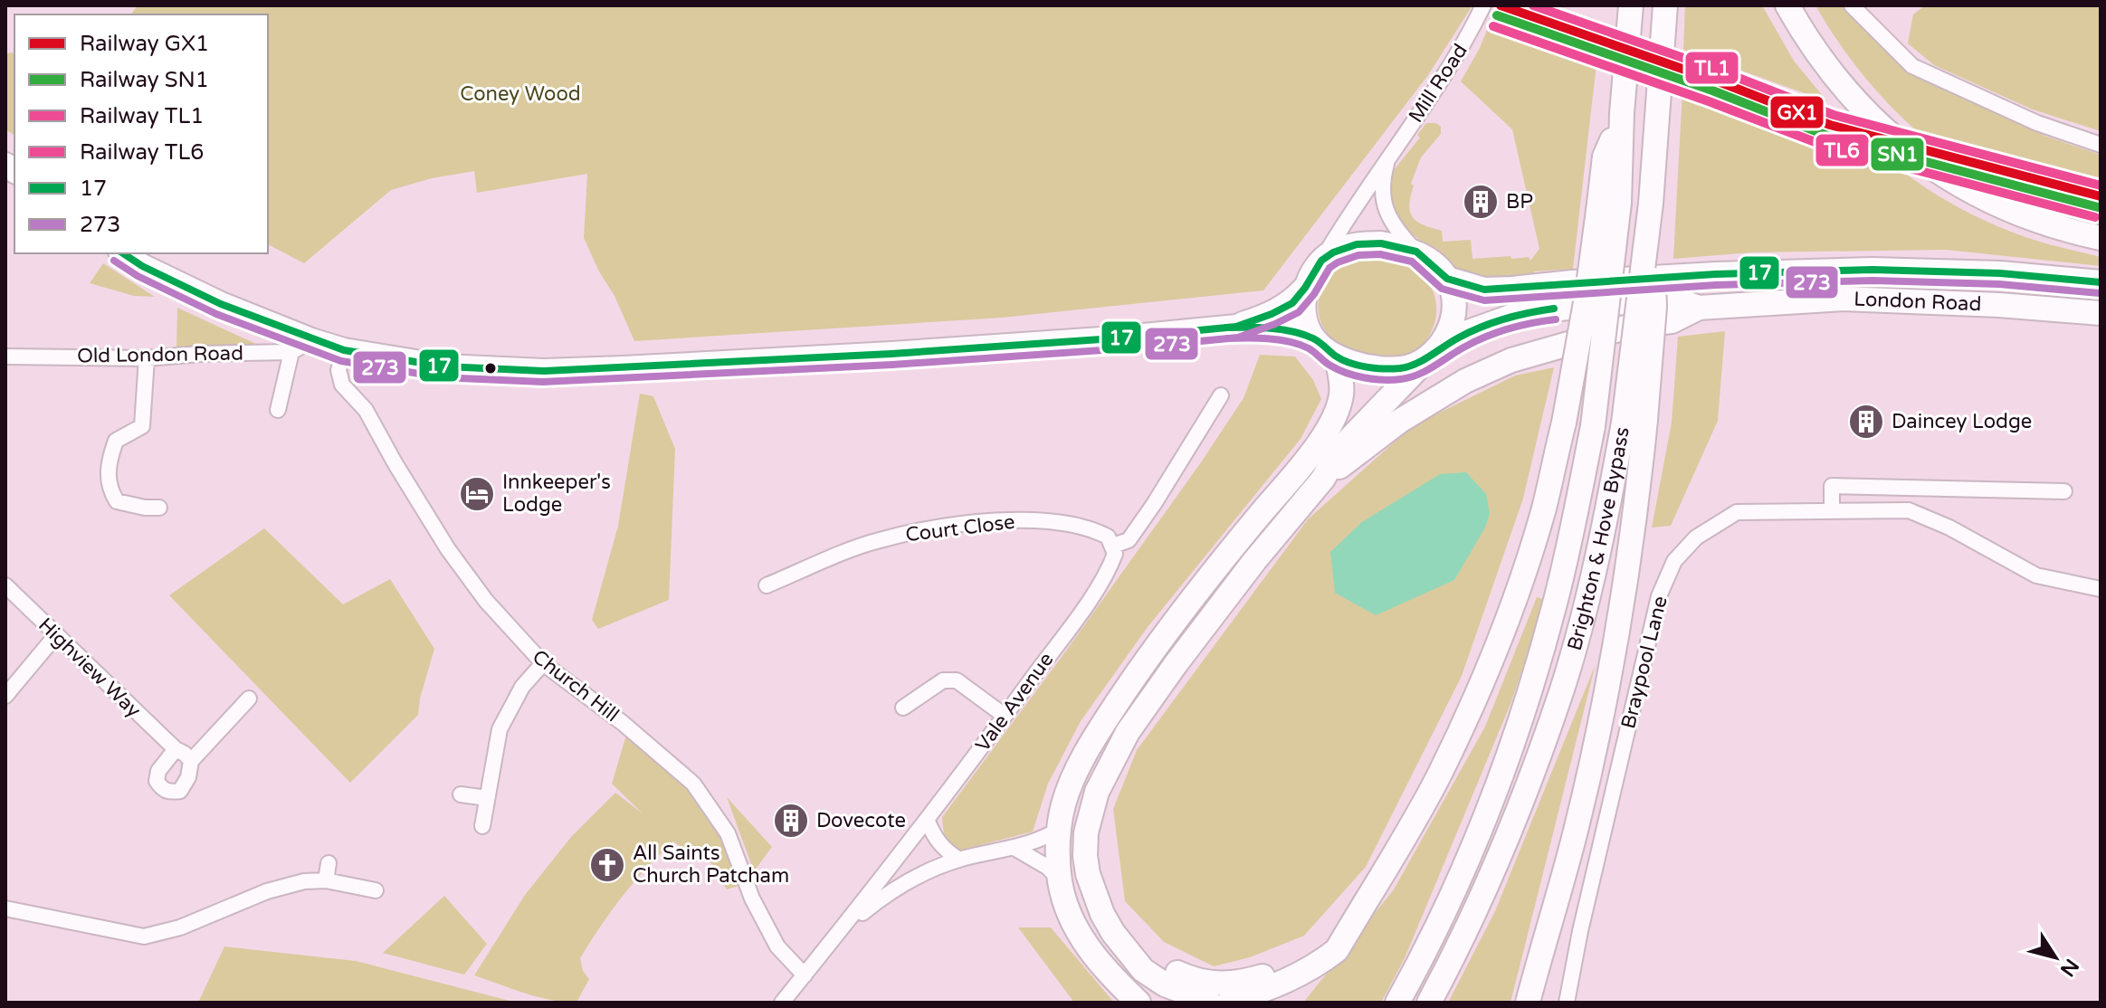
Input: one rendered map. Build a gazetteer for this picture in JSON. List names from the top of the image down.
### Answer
{
  "streets": {
    "highway": ["London Road", "Brighton & Hove Bypass"],
    "street": [
      "Mill Road",
      "Old London Road",
      "Court Close",
      "Braypool Lane",
      "Highview Way",
      "Church Hill",
      "Vale Avenue"
    ]
  },
  "crossings": [
    ["Mill Road", "London Road"],
    ["Court Close", "Vale Avenue"],
    ["Church Hill", "Vale Avenue"]
  ],
  "parks": ["Coney Wood"],
  "places": {
    "building": ["BP", "Daincey Lodge", "Dovecote"],
    "hotel": ["Innkeeper's Lodge"],
    "church": ["All Saints Church Patcham"]
  },
  "lines": [
    "rail line GX1",
    "rail line TL1",
    "rail line SN1",
    "rail line TL6",
    "transit line 17",
    "transit line 273"
  ],
  "legend": [
    "Railway GX1",
    "Railway SN1",
    "Railway TL1",
    "Railway TL6",
    "17",
    "273"
  ],
  "north": "bottom right"
}
